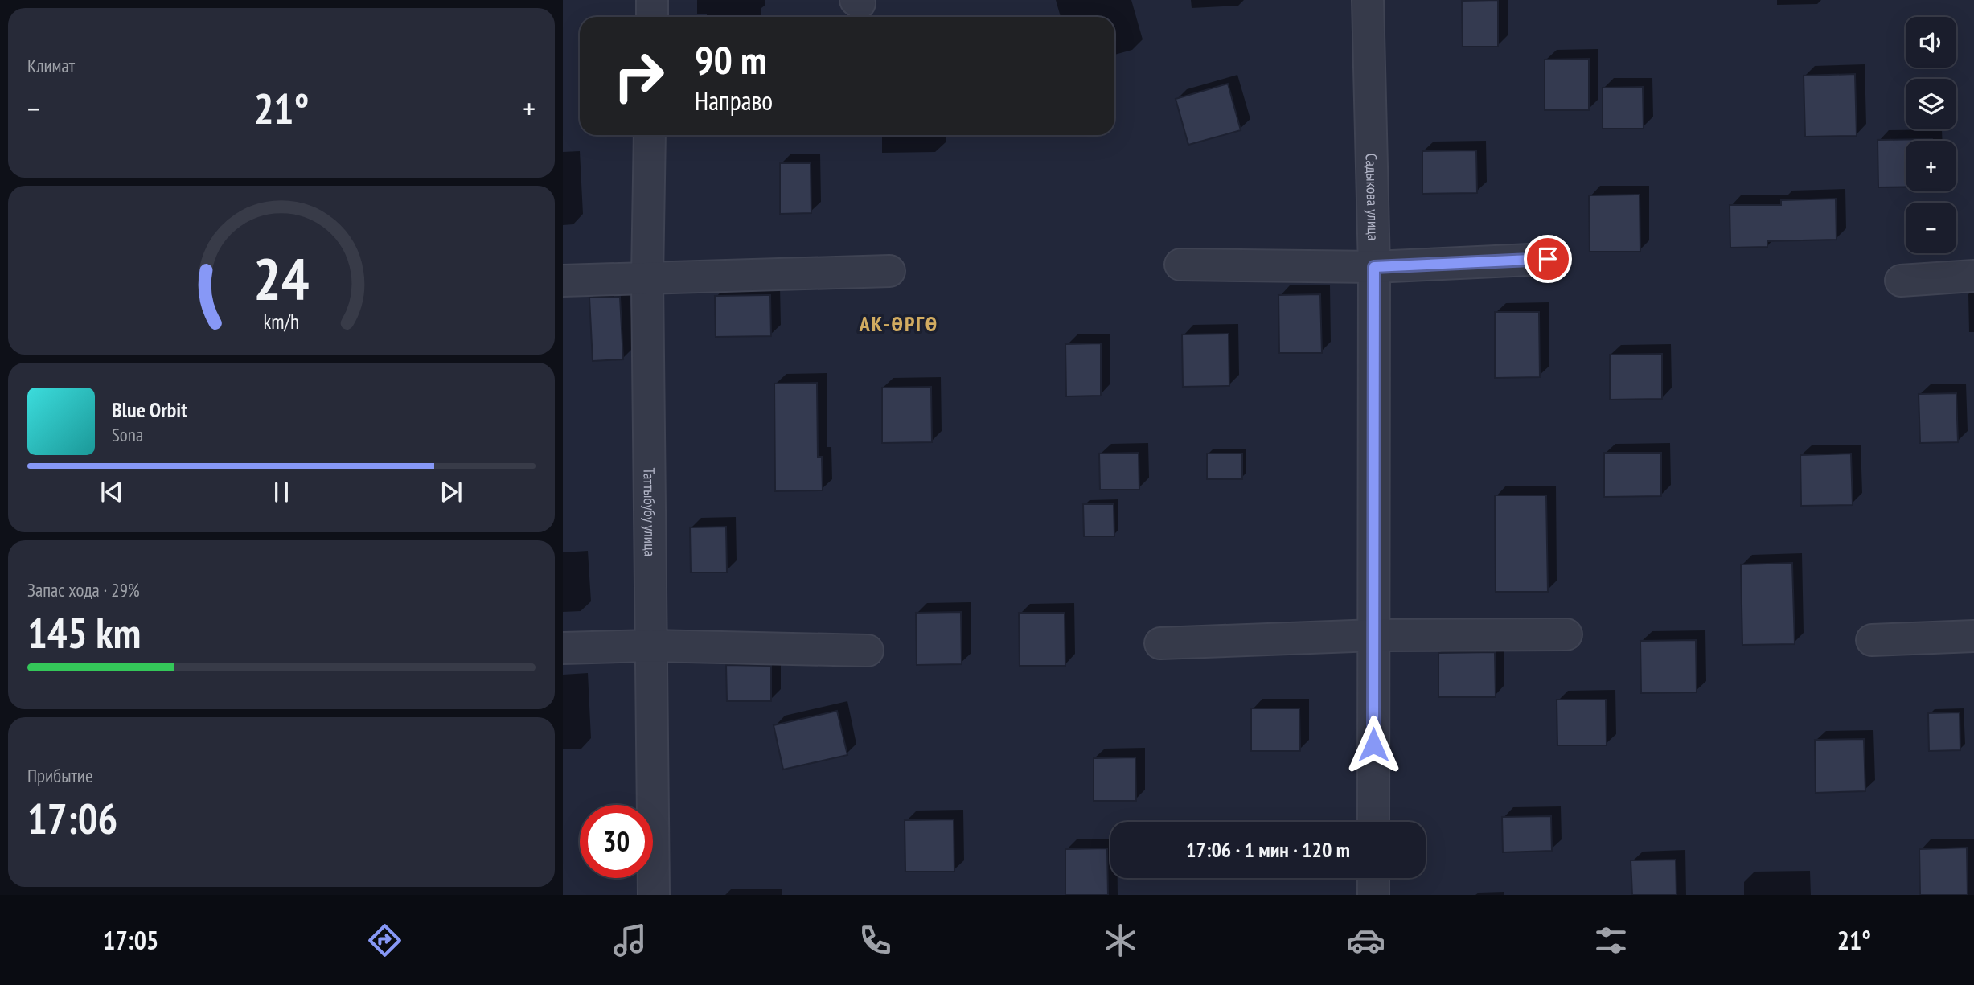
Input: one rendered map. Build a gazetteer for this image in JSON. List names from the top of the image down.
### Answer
{
  "streets": {
    "street": ["Садыкова улица", "Таттыбубу улица"]
  },
  "districts": ["АК-ӨРГӨ"],
  "page": {
    "tile": [
      "Климат",
      ["Запас хода · 29%", "145 km"],
      ["Прибытие", "17:06"]
    ],
    "map_buttons": ["+", "−"],
    "turn": ["90 m", "Направо"],
    "heat": ["−", "21°", "+"],
    "song": ["Blue Orbit", "Sona"],
    "limit": "30",
    "trip": "17:06 · 1 мин · 120 m",
    "tabs": ["17:05", "21°"],
    "gauge": ["24", "km/h"]
  }
}
